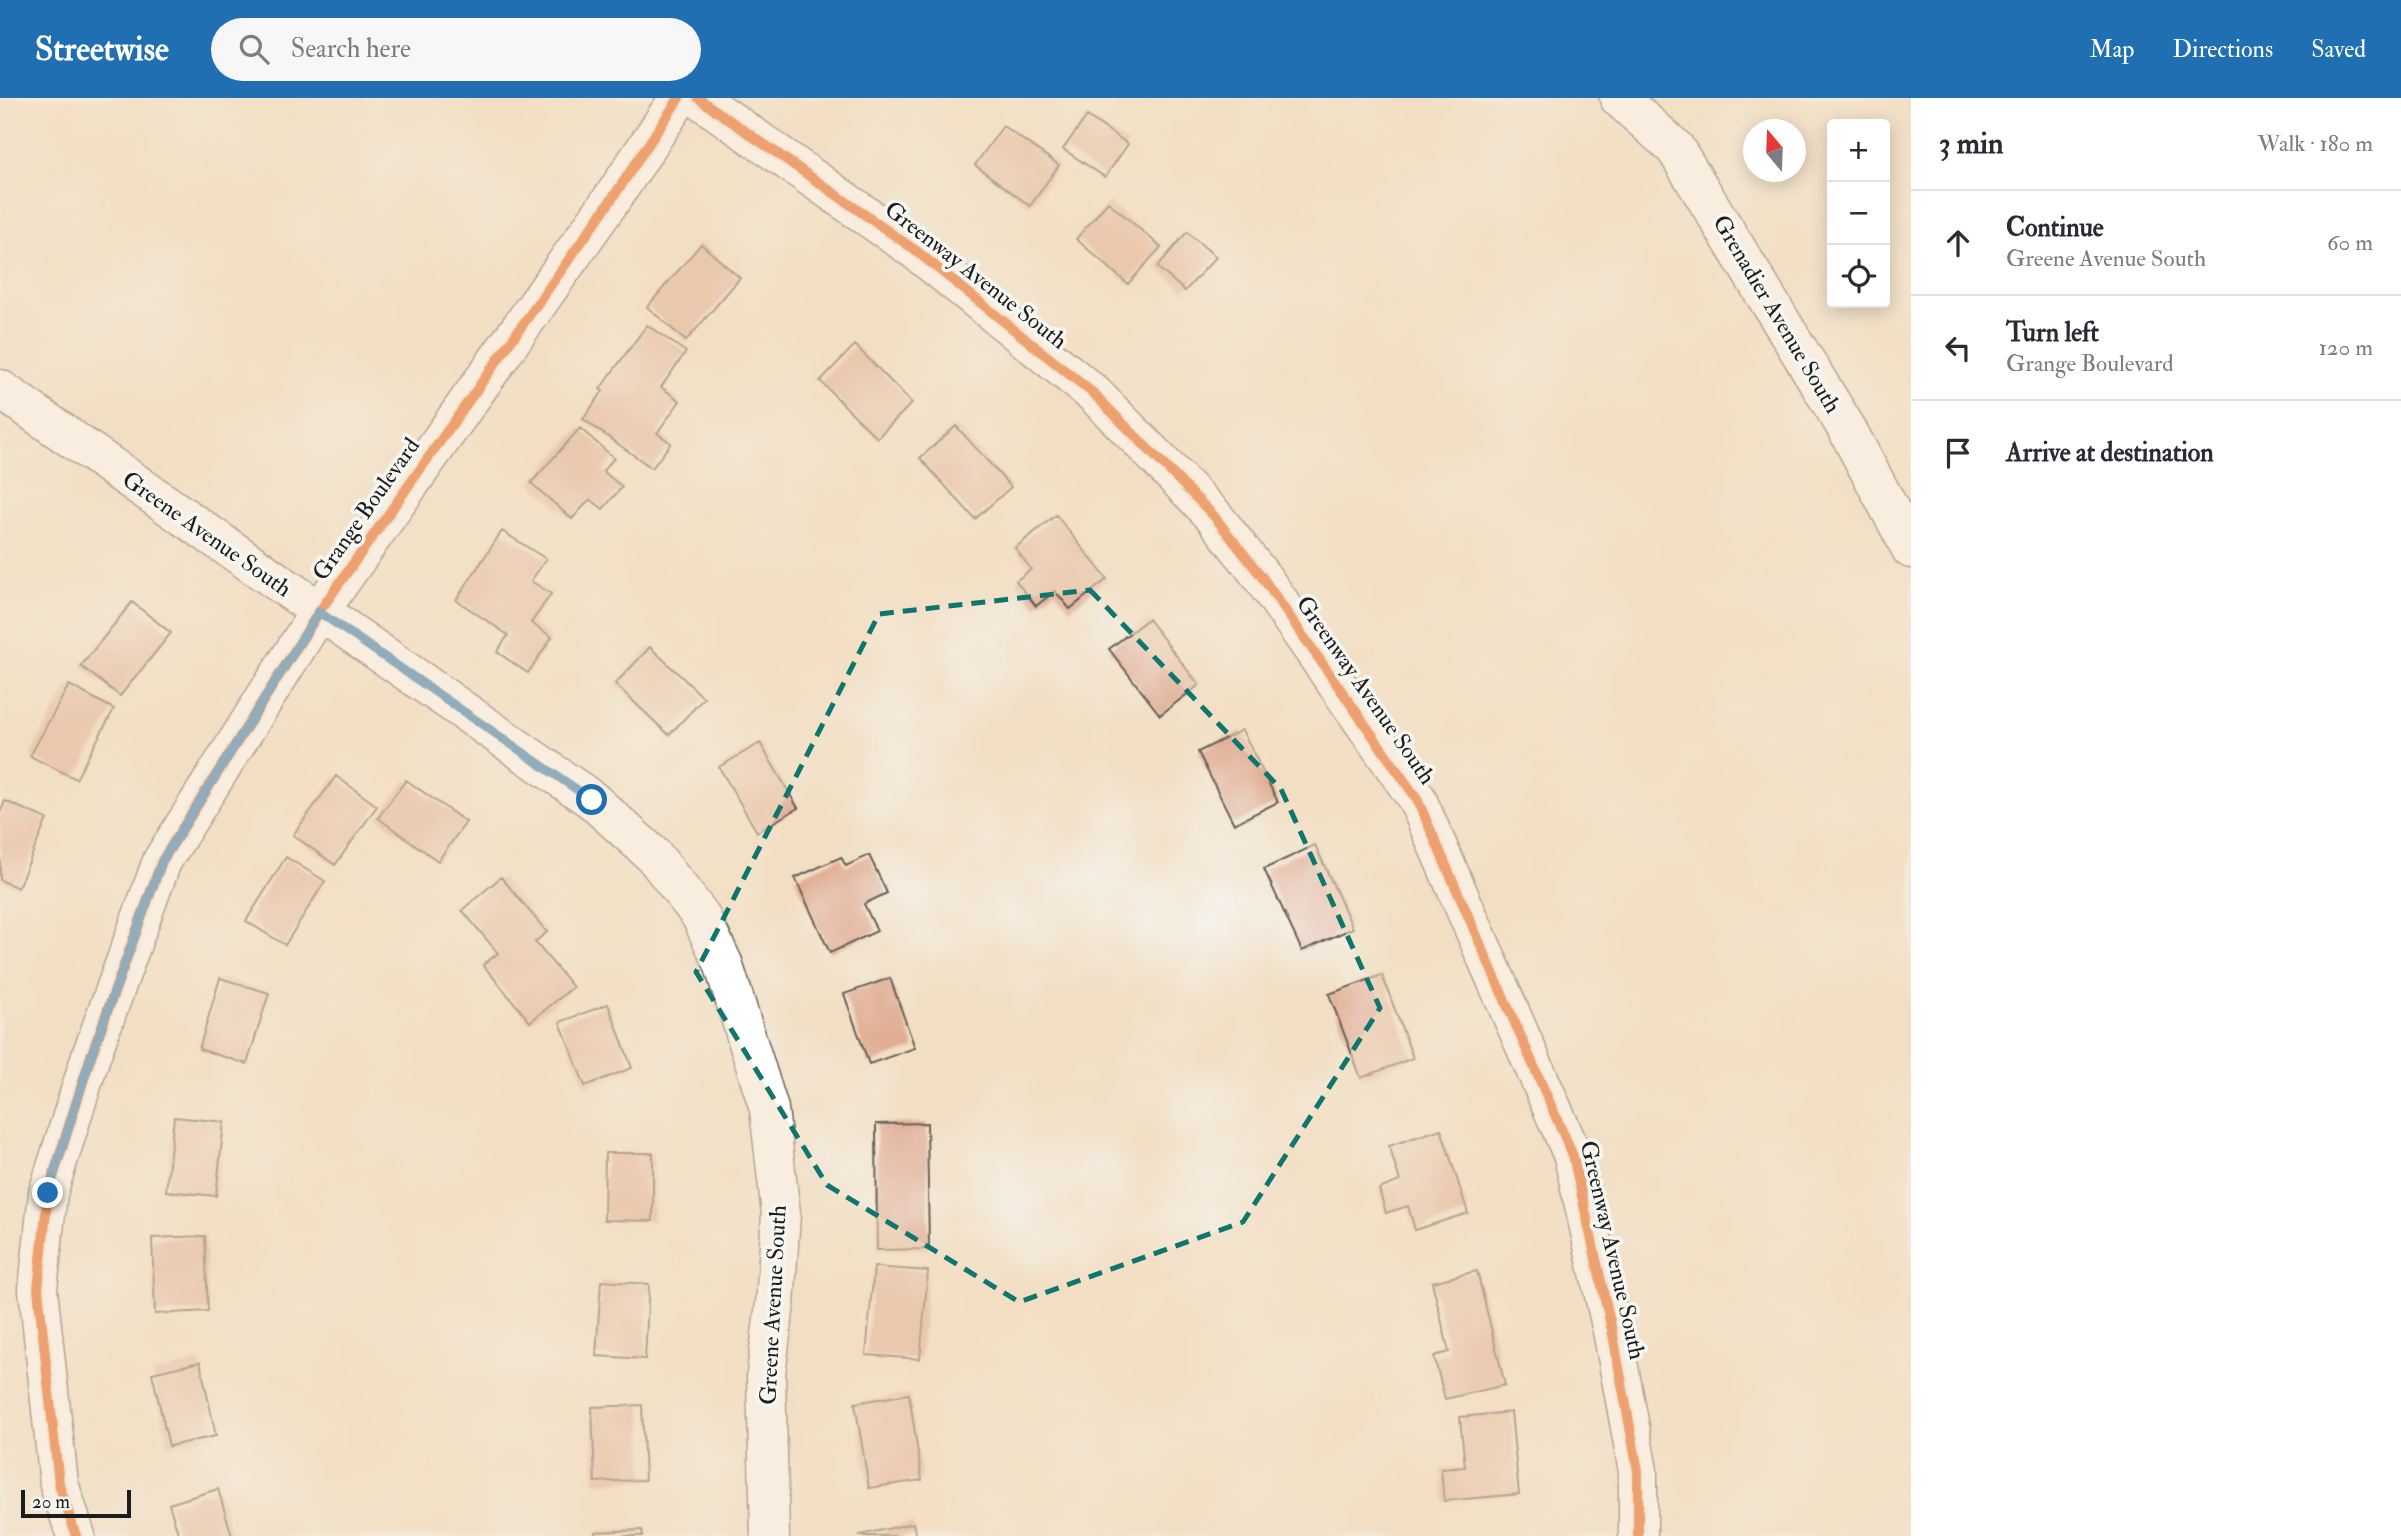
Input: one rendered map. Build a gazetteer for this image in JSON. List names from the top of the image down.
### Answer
{
  "streets": {
    "street": [
      "Greenway Avenue South",
      "Grenadier Avenue South",
      "Grange Boulevard",
      "Greene Avenue South"
    ]
  },
  "crossings": [
    ["Grange Boulevard", "Greene Avenue South"]
  ],
  "scale_bar": "20 m",
  "north": "top",
  "page": {
    "header": "Streetwise",
    "search": "Search here",
    "nav": ["Map", "Directions", "Saved"],
    "heading": ["3 min", "Walk · 180 m"],
    "map_buttons": ["+", "−"],
    "list": [
      ["Continue", "Greene Avenue South", "60 m"],
      ["Turn left", "Grange Boulevard", "120 m"],
      "Arrive at destination"
    ],
    "scale": "20 m"
  }
}
